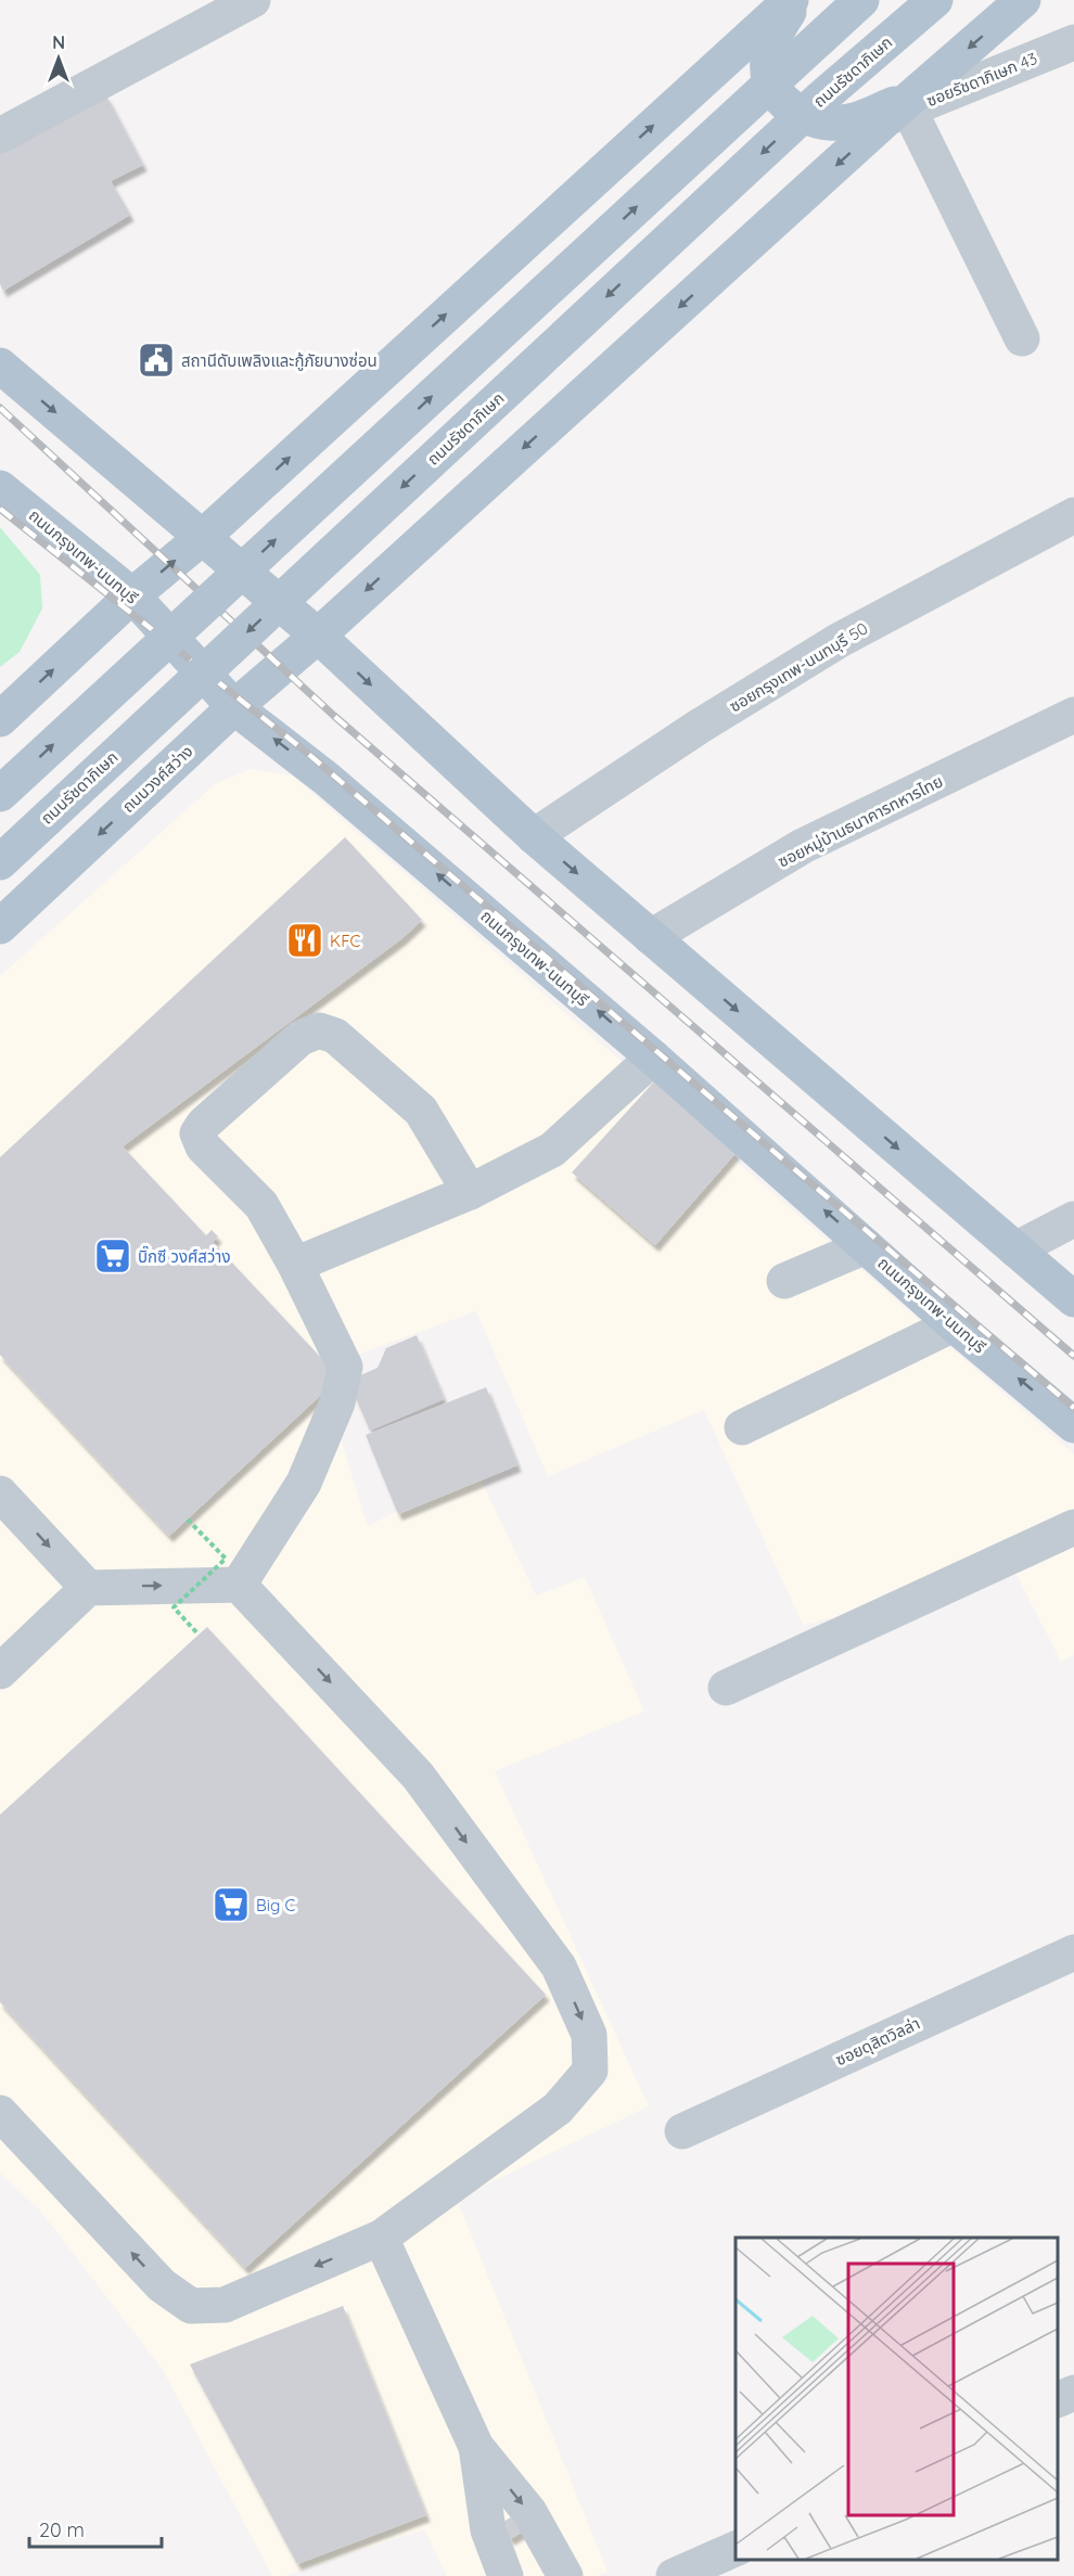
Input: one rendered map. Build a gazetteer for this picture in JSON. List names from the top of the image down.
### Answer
{
  "streets": {
    "main road": ["ถนนรัชดาภิเษก", "ถนนกรุงเทพ-นนทบุรี", "ถนนวงศ์สว่าง"],
    "street": [
      "ซอยรัชดาภิเษก 43",
      "ซอยกรุงเทพ-นนทบุรี 50",
      "ซอยหมู่บ้านธนาคารทหารไทย",
      "ซอยดุสิตวิลล่า"
    ]
  },
  "crossings": [
    ["ถนนกรุงเทพ-นนทบุรี", "ถนนวงศ์สว่าง"]
  ],
  "places": {
    "public building": ["สถานีดับเพลิงและกู้ภัยบางซ่อน"],
    "restaurant": ["KFC"],
    "supermarket": ["บิ๊กซี วงศ์สว่าง", "Big C"]
  },
  "scale_bar": "20 m",
  "north": "top"
}
